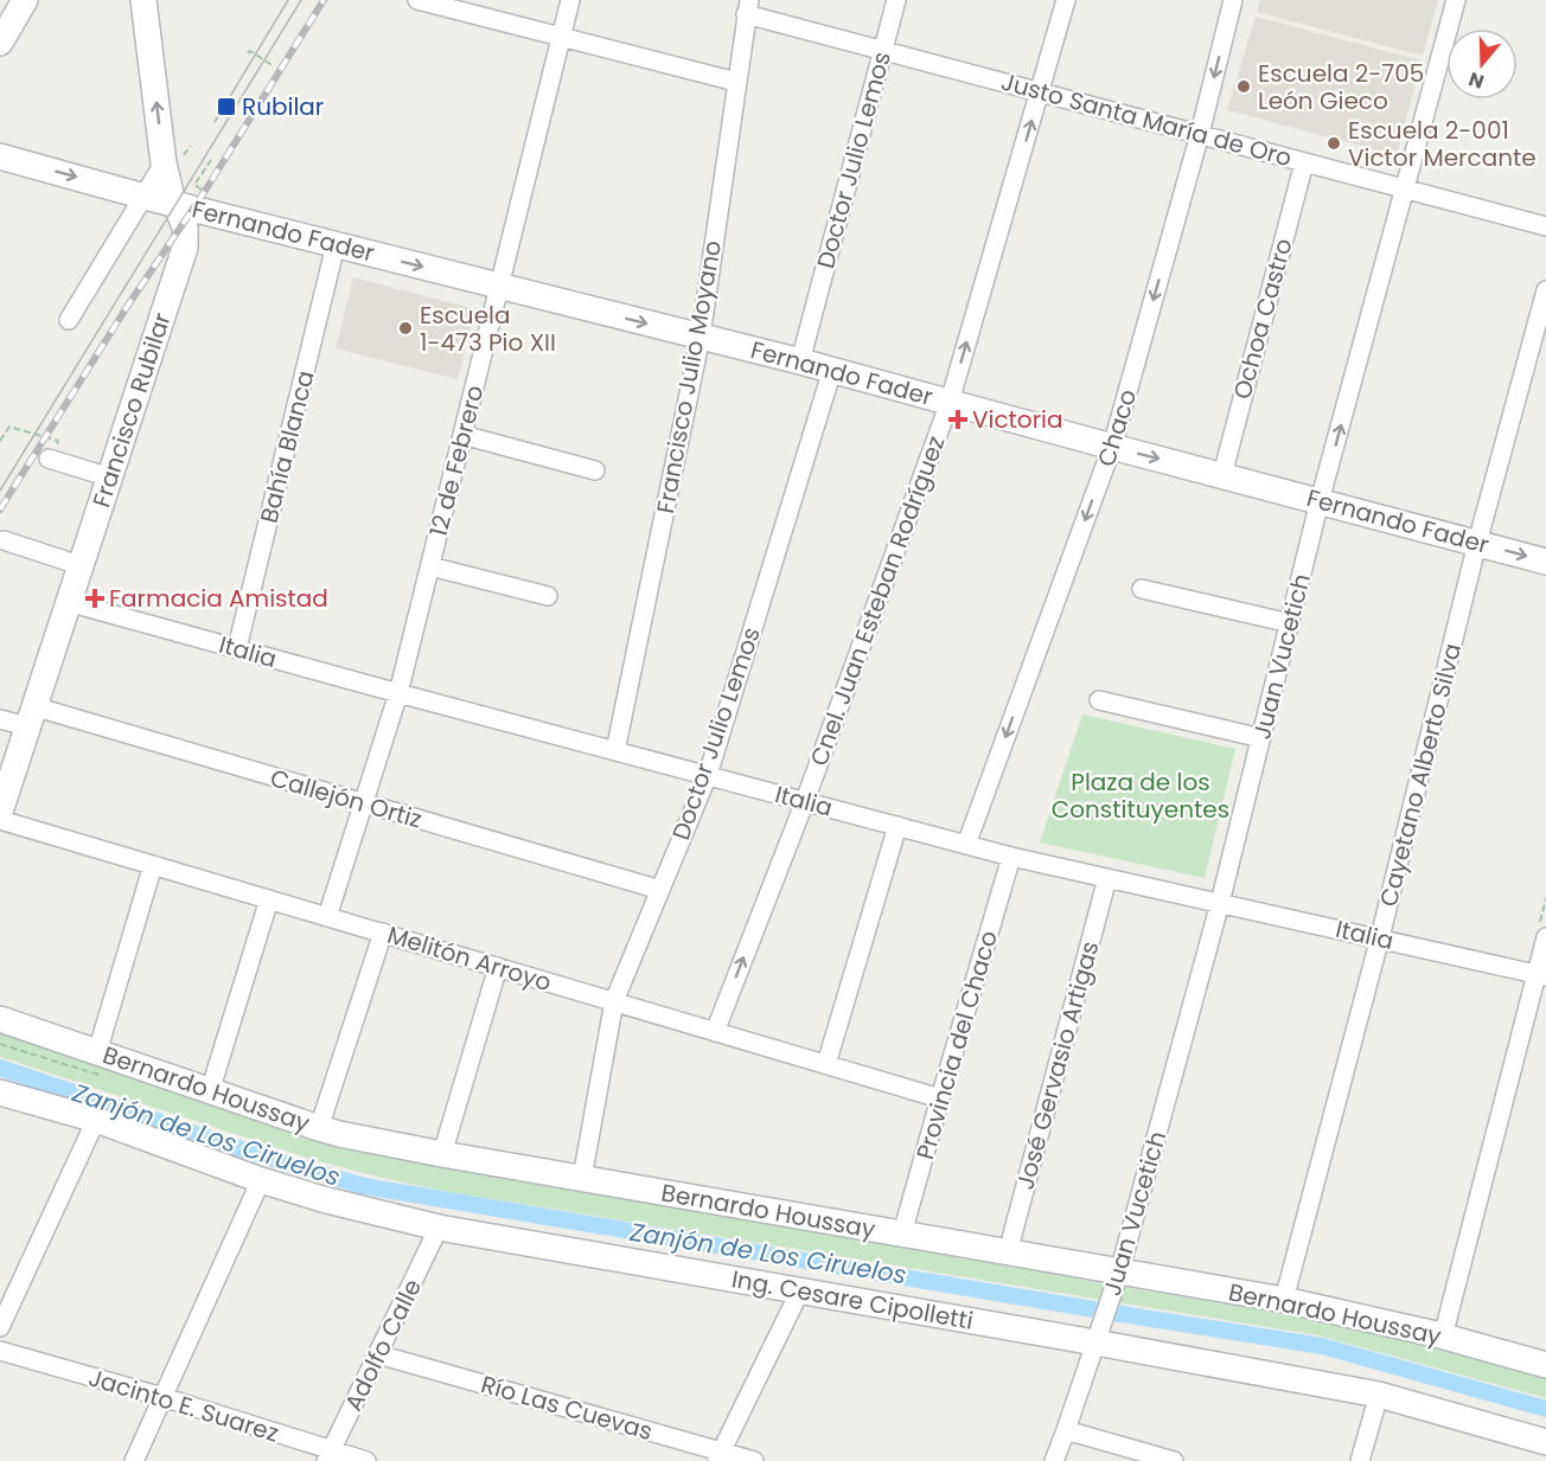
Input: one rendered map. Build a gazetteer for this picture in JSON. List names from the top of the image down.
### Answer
{
  "streets": {
    "street": [
      "Justo Santa María de Oro",
      "Doctor Julio Lemos",
      "Fernando Fader",
      "Ochoa Castro",
      "Francisco Julio Moyano",
      "Francisco Rubilar",
      "Chaco",
      "Bahía Blanca",
      "12 de Febrero",
      "Cnel. Juan Esteban Rodríguez",
      "Italia",
      "Juan Vucetich",
      "Cayetano Alberto Silva",
      "Callejón Ortiz",
      "Melitón Arroyo",
      "Provincia del Chaco",
      "José Gervasio Artigas",
      "Bernardo Houssay",
      "Ing. Cesare Cipolletti",
      "Adolfo Calle",
      "Jacinto E. Suarez",
      "Río Las Cuevas"
    ]
  },
  "crossings": [
    ["Justo Santa María de Oro", "Doctor Julio Lemos"],
    ["Justo Santa María de Oro", "Ochoa Castro"],
    ["Justo Santa María de Oro", "Francisco Julio Moyano"],
    ["Justo Santa María de Oro", "Chaco"],
    ["Justo Santa María de Oro", "Cnel. Juan Esteban Rodríguez"],
    ["Justo Santa María de Oro", "Juan Vucetich"],
    ["Doctor Julio Lemos", "Fernando Fader"],
    ["Doctor Julio Lemos", "Italia"],
    ["Doctor Julio Lemos", "Callejón Ortiz"],
    ["Doctor Julio Lemos", "Melitón Arroyo"],
    ["Doctor Julio Lemos", "Bernardo Houssay"],
    ["Fernando Fader", "Ochoa Castro"],
    ["Fernando Fader", "Francisco Julio Moyano"],
    ["Fernando Fader", "Francisco Rubilar"],
    ["Fernando Fader", "Chaco"],
    ["Fernando Fader", "Bahía Blanca"],
    ["Fernando Fader", "12 de Febrero"],
    ["Fernando Fader", "Cnel. Juan Esteban Rodríguez"],
    ["Fernando Fader", "Juan Vucetich"],
    ["Fernando Fader", "Cayetano Alberto Silva"],
    ["Francisco Julio Moyano", "Italia"],
    ["Francisco Rubilar", "Italia"],
    ["Francisco Rubilar", "Callejón Ortiz"],
    ["Chaco", "Italia"],
    ["Bahía Blanca", "Italia"],
    ["12 de Febrero", "Italia"],
    ["12 de Febrero", "Callejón Ortiz"],
    ["12 de Febrero", "Melitón Arroyo"],
    ["Cnel. Juan Esteban Rodríguez", "Italia"],
    ["Cnel. Juan Esteban Rodríguez", "Melitón Arroyo"],
    ["Italia", "Juan Vucetich"],
    ["Italia", "Cayetano Alberto Silva"],
    ["Italia", "Provincia del Chaco"],
    ["Italia", "José Gervasio Artigas"],
    ["Juan Vucetich", "Bernardo Houssay"],
    ["Juan Vucetich", "Ing. Cesare Cipolletti"],
    ["Cayetano Alberto Silva", "Bernardo Houssay"],
    ["Melitón Arroyo", "Provincia del Chaco"],
    ["Provincia del Chaco", "Bernardo Houssay"],
    ["José Gervasio Artigas", "Bernardo Houssay"],
    ["Ing. Cesare Cipolletti", "Adolfo Calle"],
    ["Adolfo Calle", "Jacinto E. Suarez"],
    ["Adolfo Calle", "Río Las Cuevas"]
  ],
  "one_way": ["Fernando Fader", "Chaco"],
  "water": ["Zanjón de Los Ciruelos"],
  "parks": ["Plaza de los Constituyentes"],
  "places": {
    "other": ["Escuela 2-705 León Gieco", "Escuela 2-001 Victor Mercante", "Escuela 1-473 Pio XII"],
    "transit": ["Rubilar"],
    "health": ["Victoria", "Farmacia Amistad"]
  },
  "north": "bottom"
}
